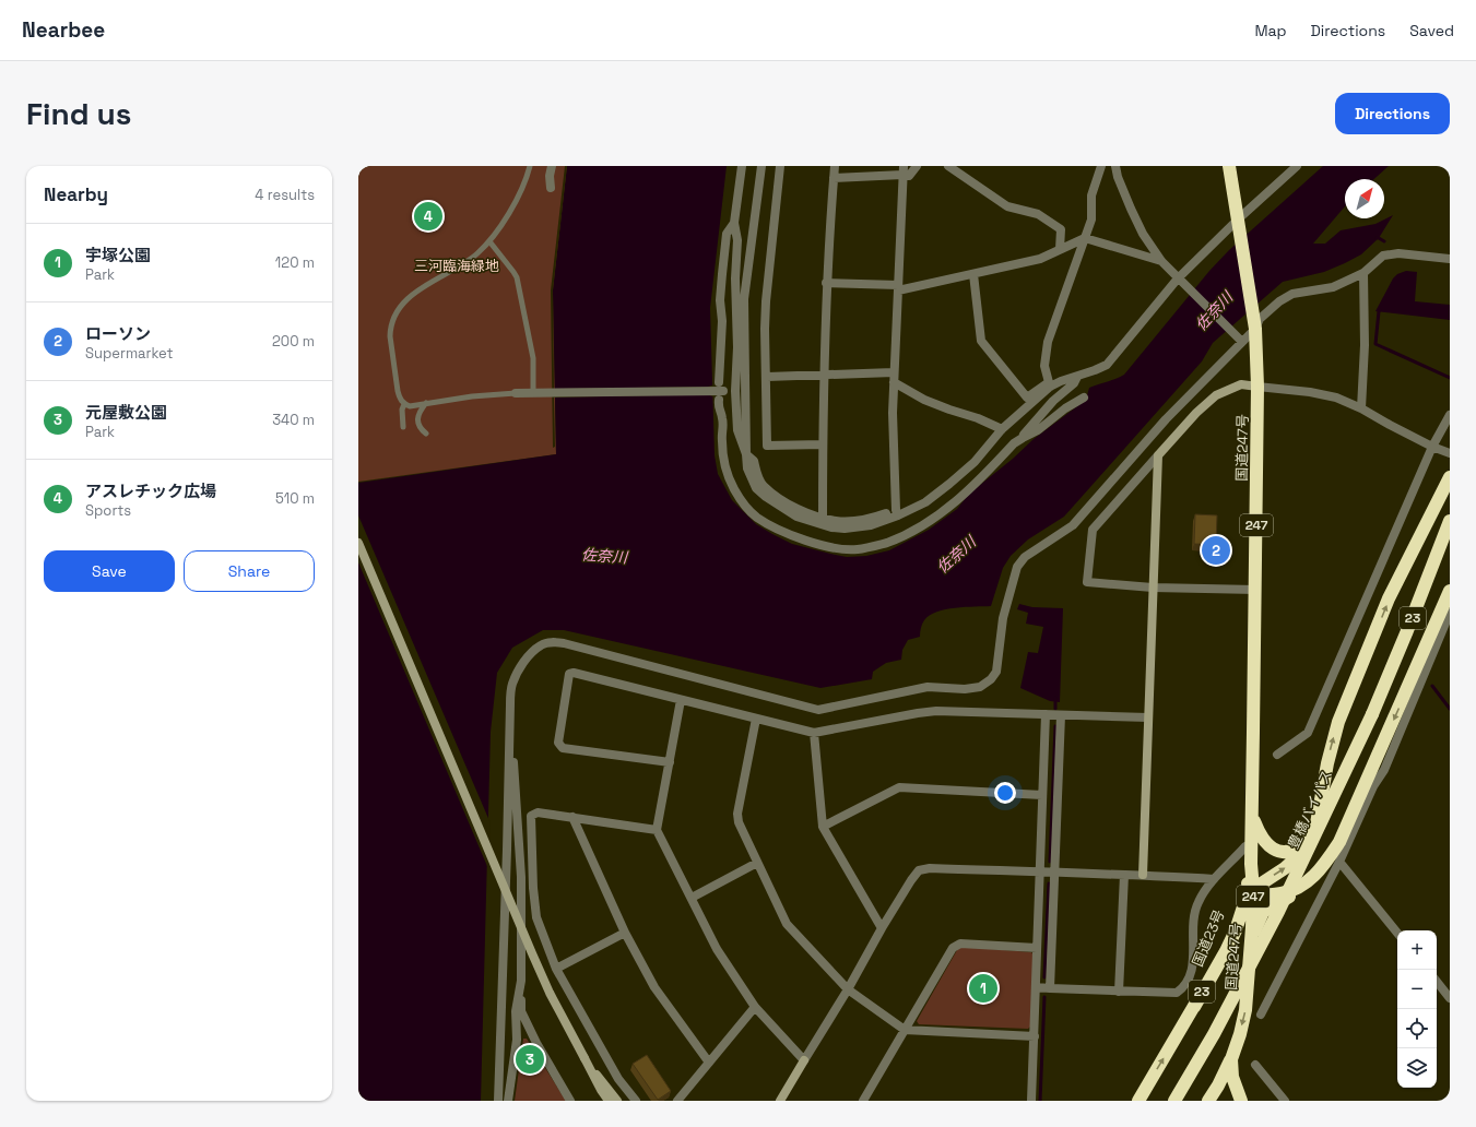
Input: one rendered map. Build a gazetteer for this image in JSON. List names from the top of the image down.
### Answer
{
  "streets": {
    "highway": [
      "国道247号",
      "247",
      "23",
      "豊橋バイパス",
      "国道23号"
    ]
  },
  "crossings": [
    ["国道247号", "国道23号"]
  ],
  "water": ["佐奈川"],
  "parks": ["三河臨海緑地"],
  "north": "top right",
  "page": {
    "header": "Nearbee",
    "nav": ["Map", "Directions", "Saved"],
    "buttons": [
      "Directions",
      ["Save", "Share"]
    ],
    "title": "Find us",
    "heading": ["Nearby", "4 results"],
    "pins": [
      "4",
      "2",
      "1",
      "3"
    ],
    "list": [
      {
        "mark": "1",
        "name": "宇塚公園",
        "note": "Park",
        "value": "120 m"
      },
      {
        "mark": "2",
        "name": "ローソン",
        "note": "Supermarket",
        "value": "200 m"
      },
      {
        "mark": "3",
        "name": "元屋敷公園",
        "note": "Park",
        "value": "340 m"
      },
      {
        "mark": "4",
        "name": "アスレチック広場",
        "note": "Sports",
        "value": "510 m"
      }
    ],
    "map_buttons": ["+", "−"]
  }
}
